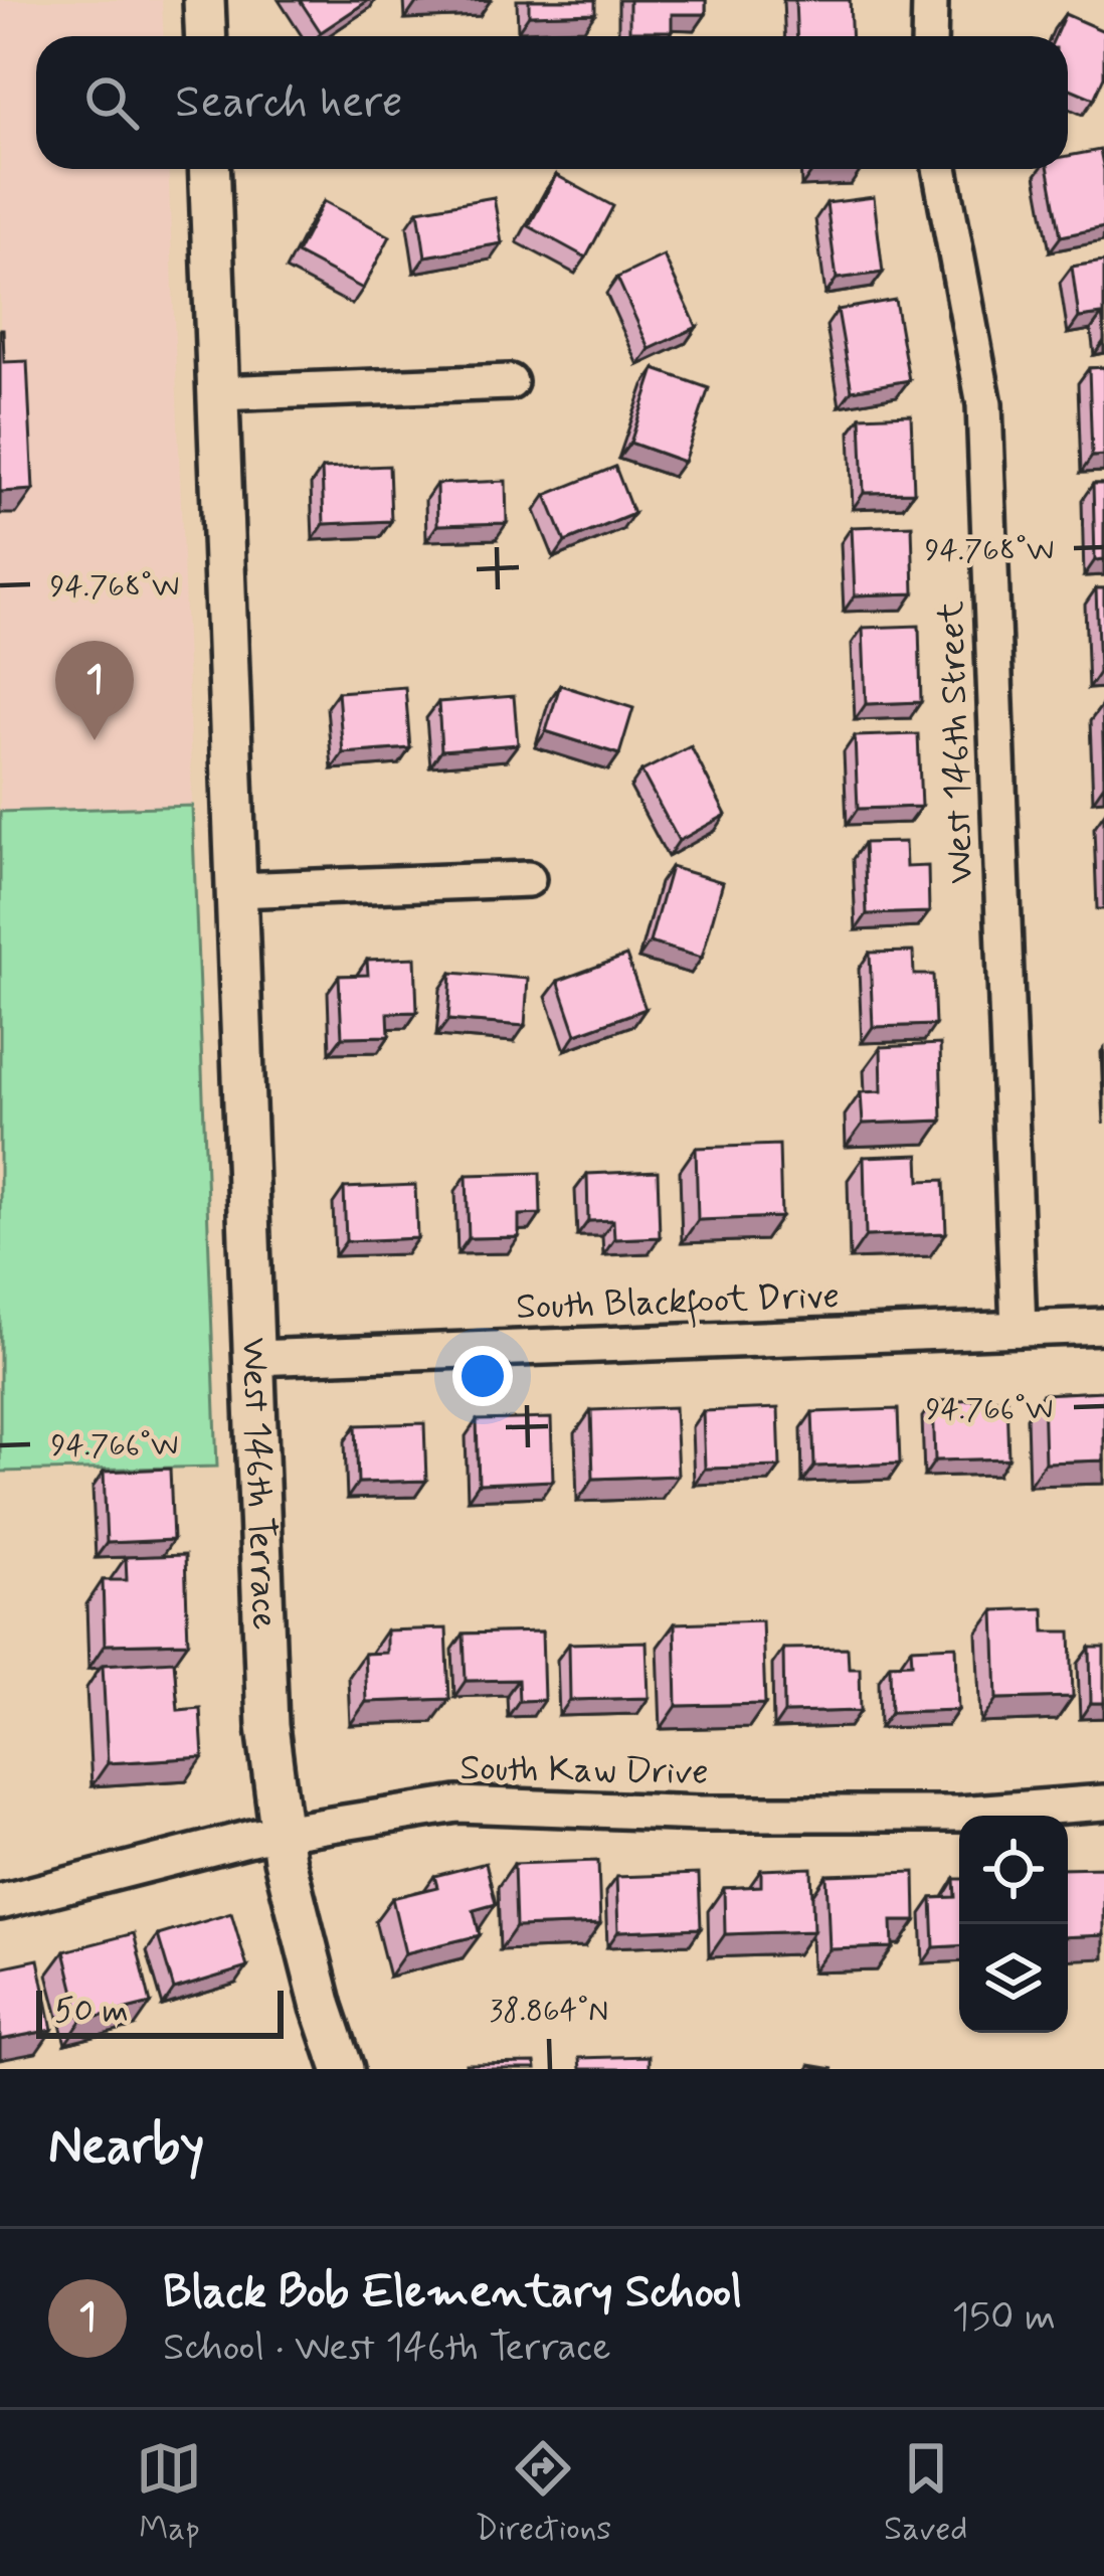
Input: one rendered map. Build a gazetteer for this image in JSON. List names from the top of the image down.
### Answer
{
  "streets": {
    "street": [
      "West 146th Street",
      "South Blackfoot Drive",
      "West 146th Terrace",
      "South Kaw Drive"
    ]
  },
  "crossings": [
    ["West 146th Street", "South Blackfoot Drive"],
    ["South Blackfoot Drive", "West 146th Terrace"],
    ["West 146th Terrace", "South Kaw Drive"]
  ],
  "scale_bar": "50 m",
  "page": {
    "search": "Search here",
    "pins": "1",
    "scale": "50 m",
    "heading": "Nearby",
    "list": [
      {
        "mark": "1",
        "name": "Black Bob Elementary School",
        "note": "School · West 146th Terrace",
        "value": "150 m"
      }
    ],
    "nav": ["Map", "Directions", "Saved"]
  },
  "coordinates": ["94.768°W", "94.766°W", "38.864°N"]
}
